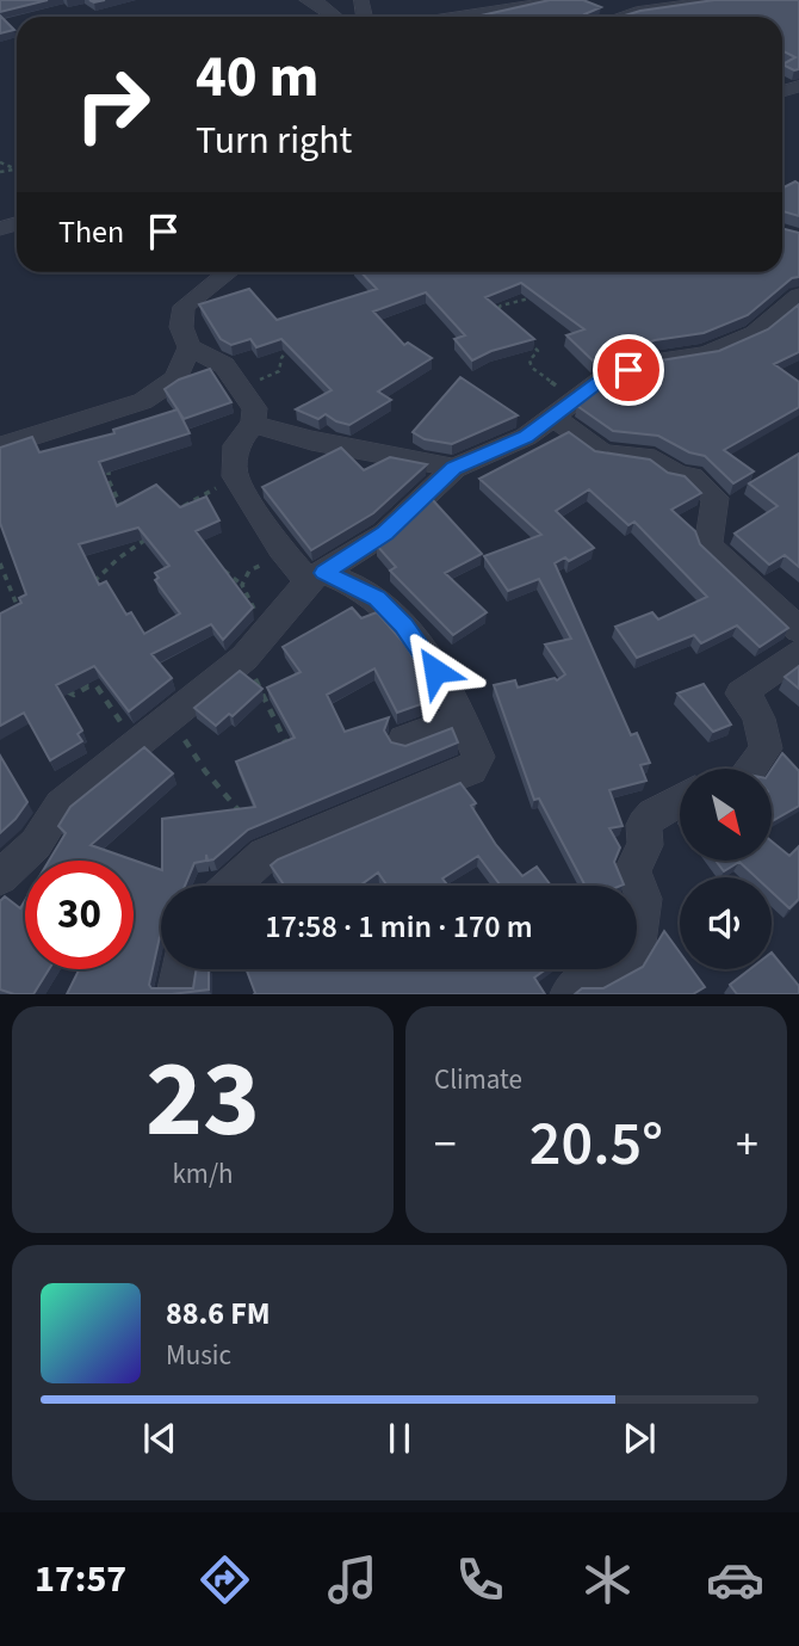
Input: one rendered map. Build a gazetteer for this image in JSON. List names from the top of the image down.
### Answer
{
  "north": "bottom right",
  "page": {
    "turn": ["40 m", "Turn right"],
    "then": "Then",
    "limit": "30",
    "trip": "17:58 · 1 min · 170 m",
    "tile": [
      ["23", "km/h"],
      "Climate"
    ],
    "heat": ["−", "20.5°", "+"],
    "song": ["88.6 FM", "Music"],
    "tabs": "17:57"
  }
}
